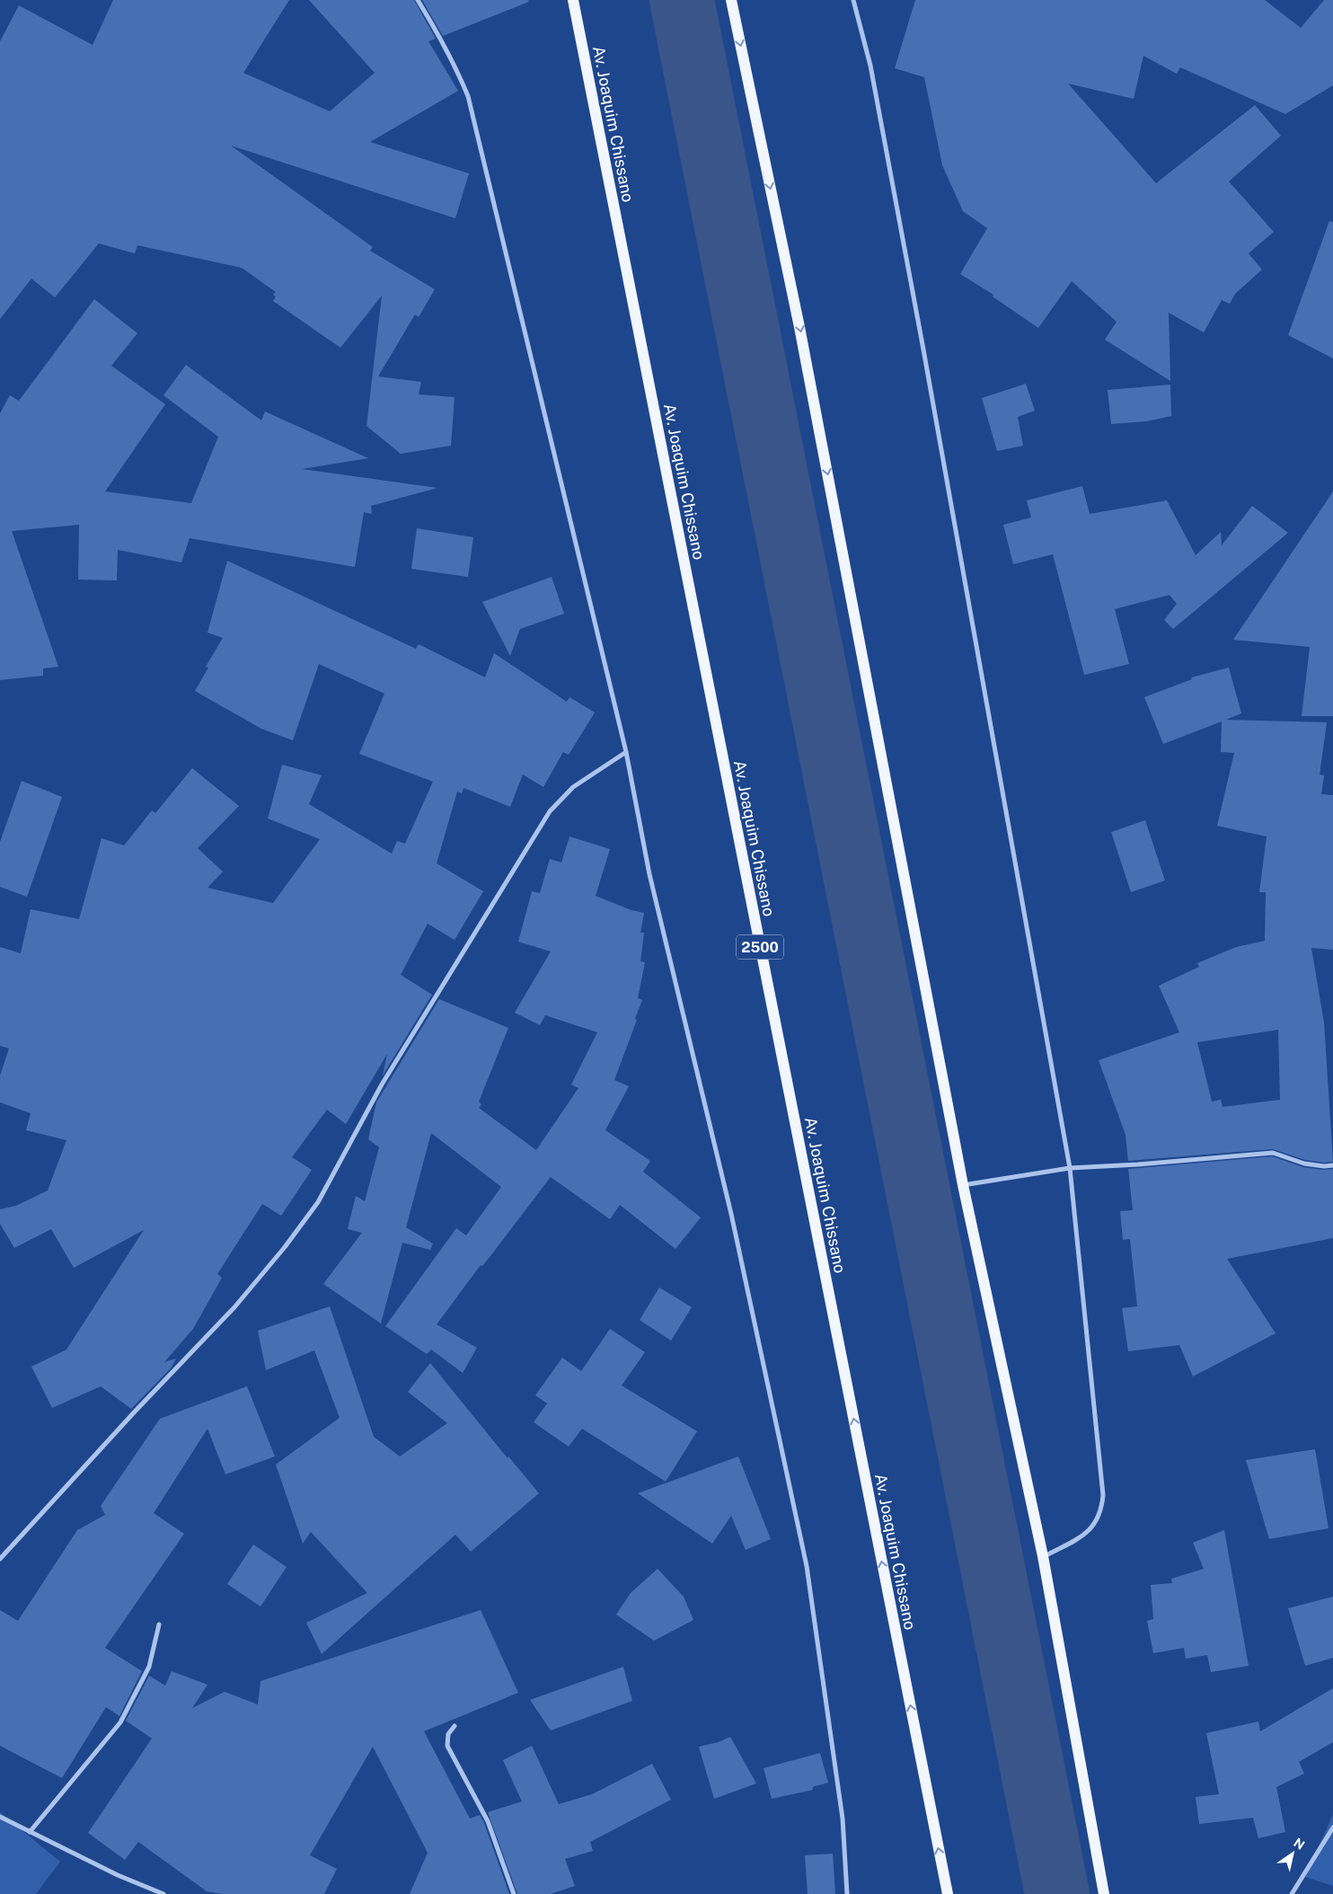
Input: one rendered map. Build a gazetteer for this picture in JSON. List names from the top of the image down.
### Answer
{
  "streets": {
    "main road": ["Av. Joaquim Chissano", "2500"]
  },
  "one_way": ["Av. Joaquim Chissano"],
  "north": "top right"
}
